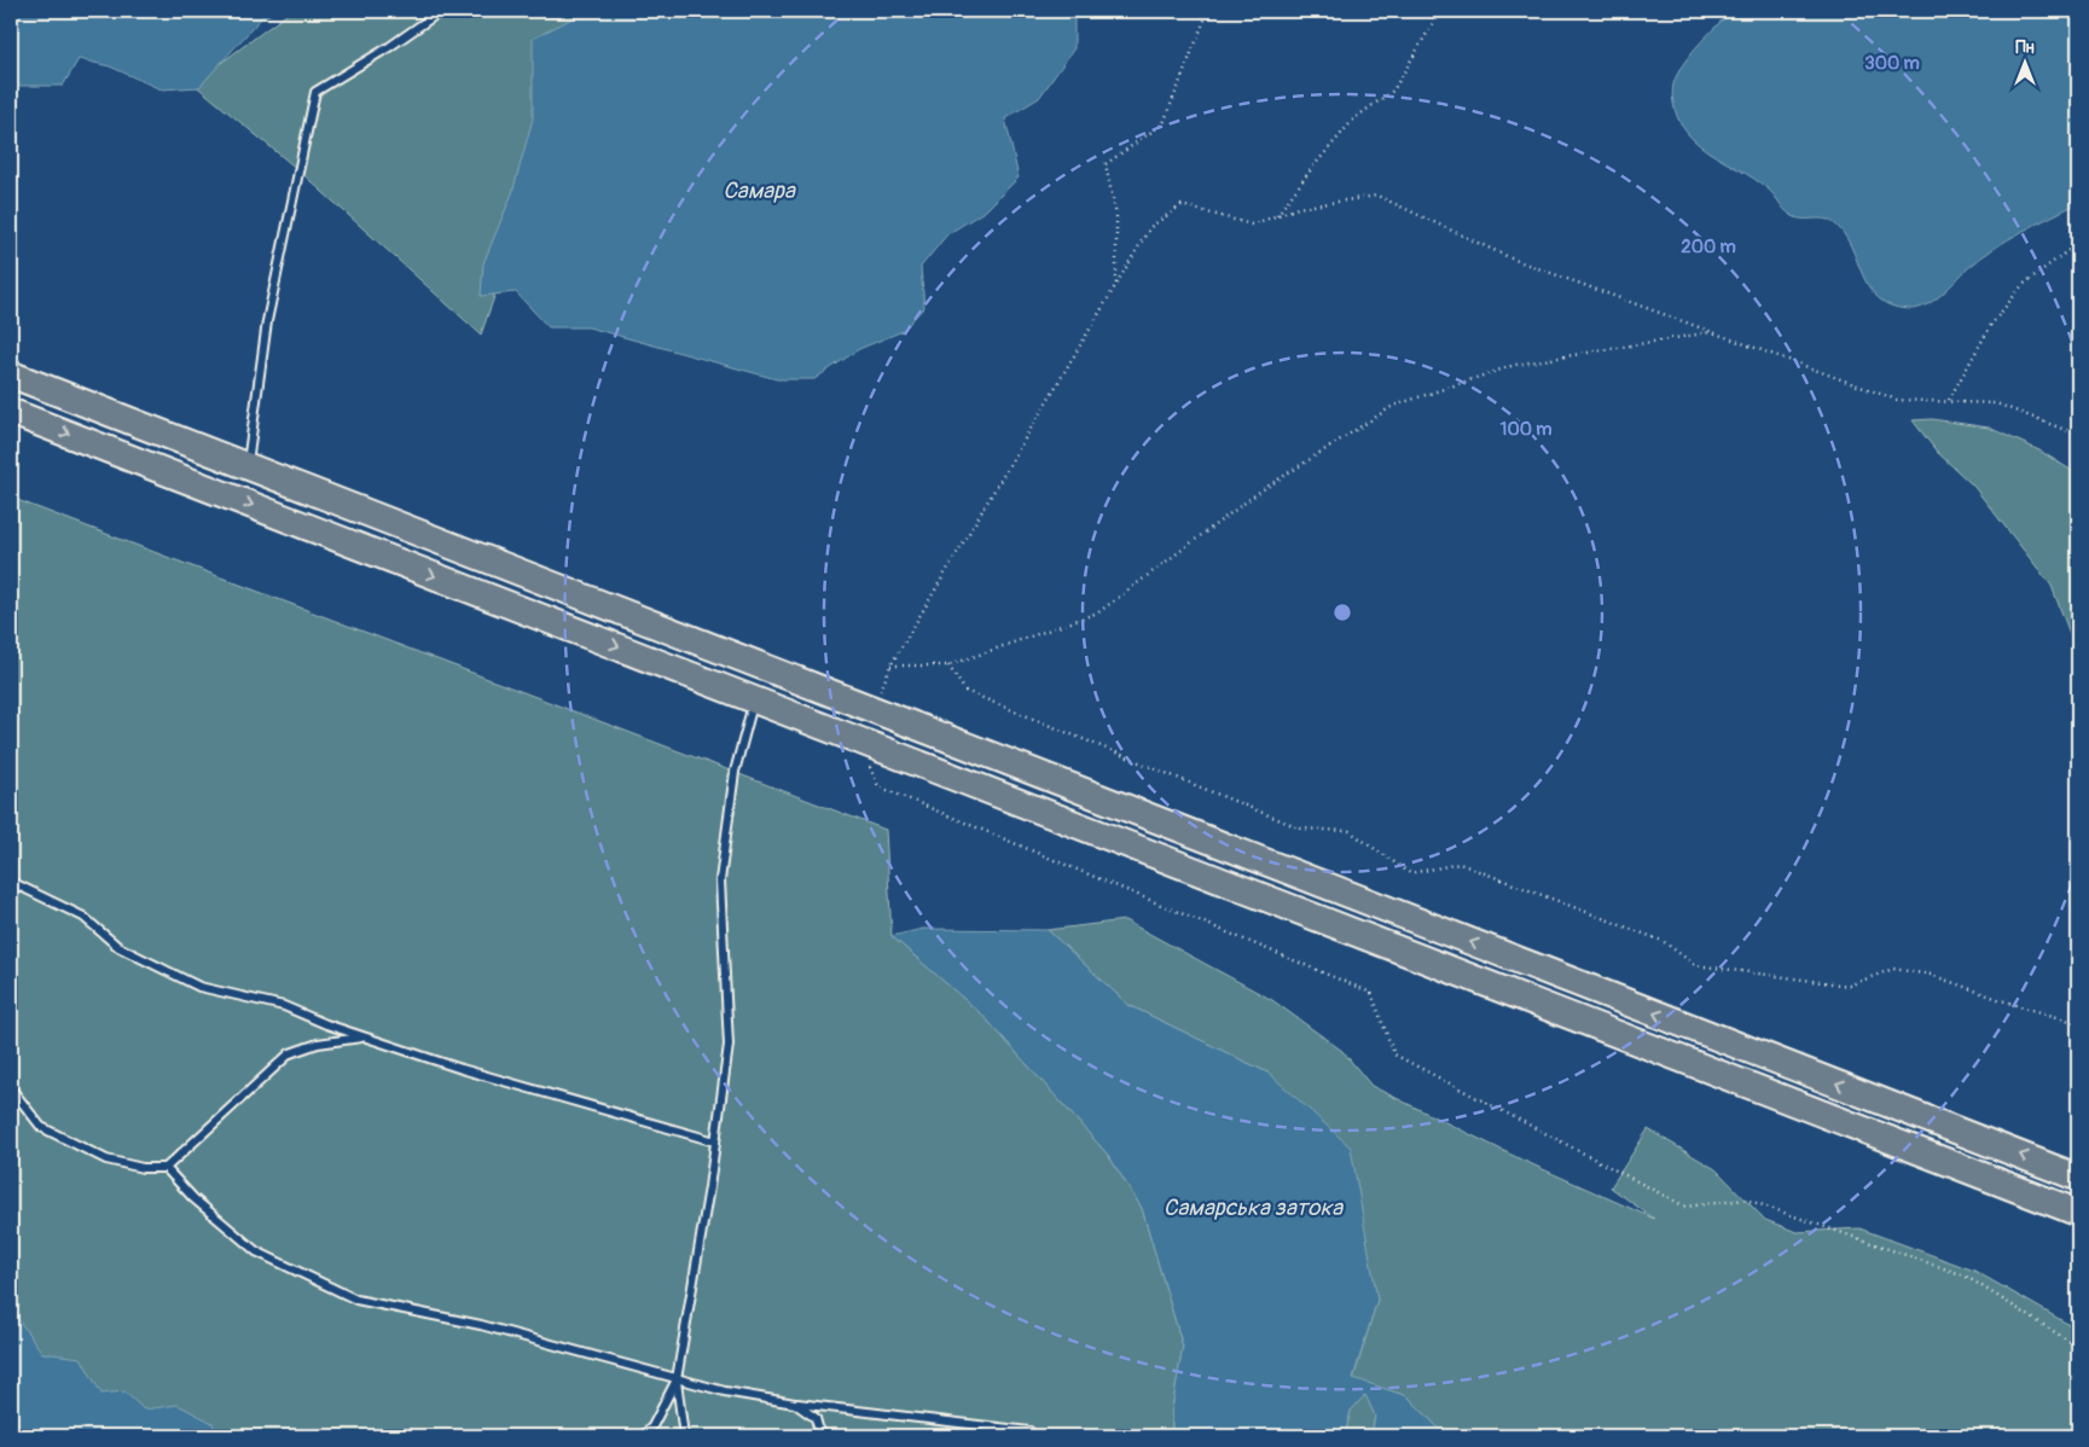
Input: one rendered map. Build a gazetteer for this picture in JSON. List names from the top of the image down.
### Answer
{
  "water": ["Самара", "Самарська затока"],
  "north": "top",
  "rings": ["300 m", "200 m", "100 m"]
}
